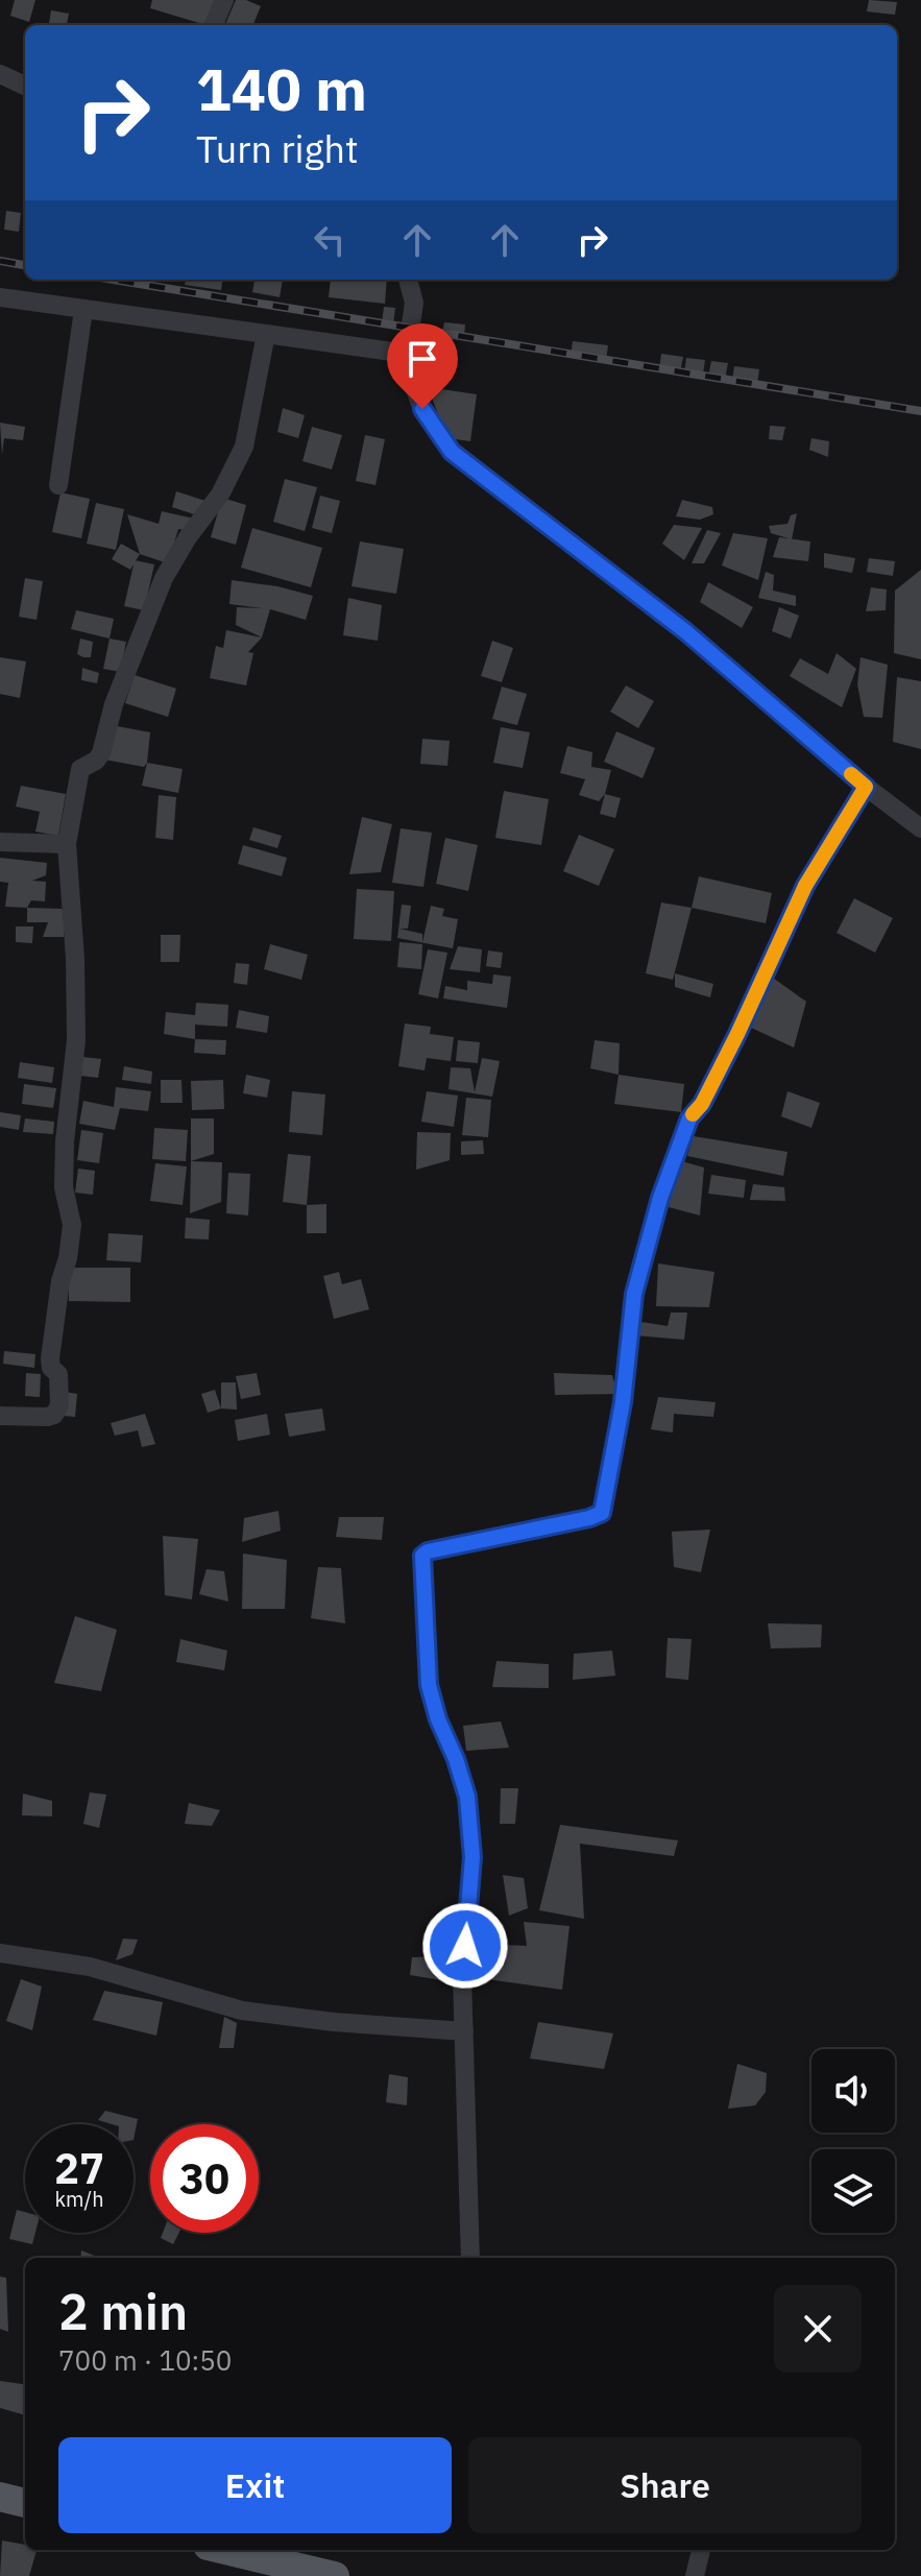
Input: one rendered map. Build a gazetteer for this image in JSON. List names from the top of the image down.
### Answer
{
  "page": {
    "turn": ["140 m", "Turn right"],
    "speed": "27 km/h",
    "limit": "30",
    "heading": ["2 min", "700 m · 10:50"],
    "buttons": ["Exit", "Share"]
  }
}
